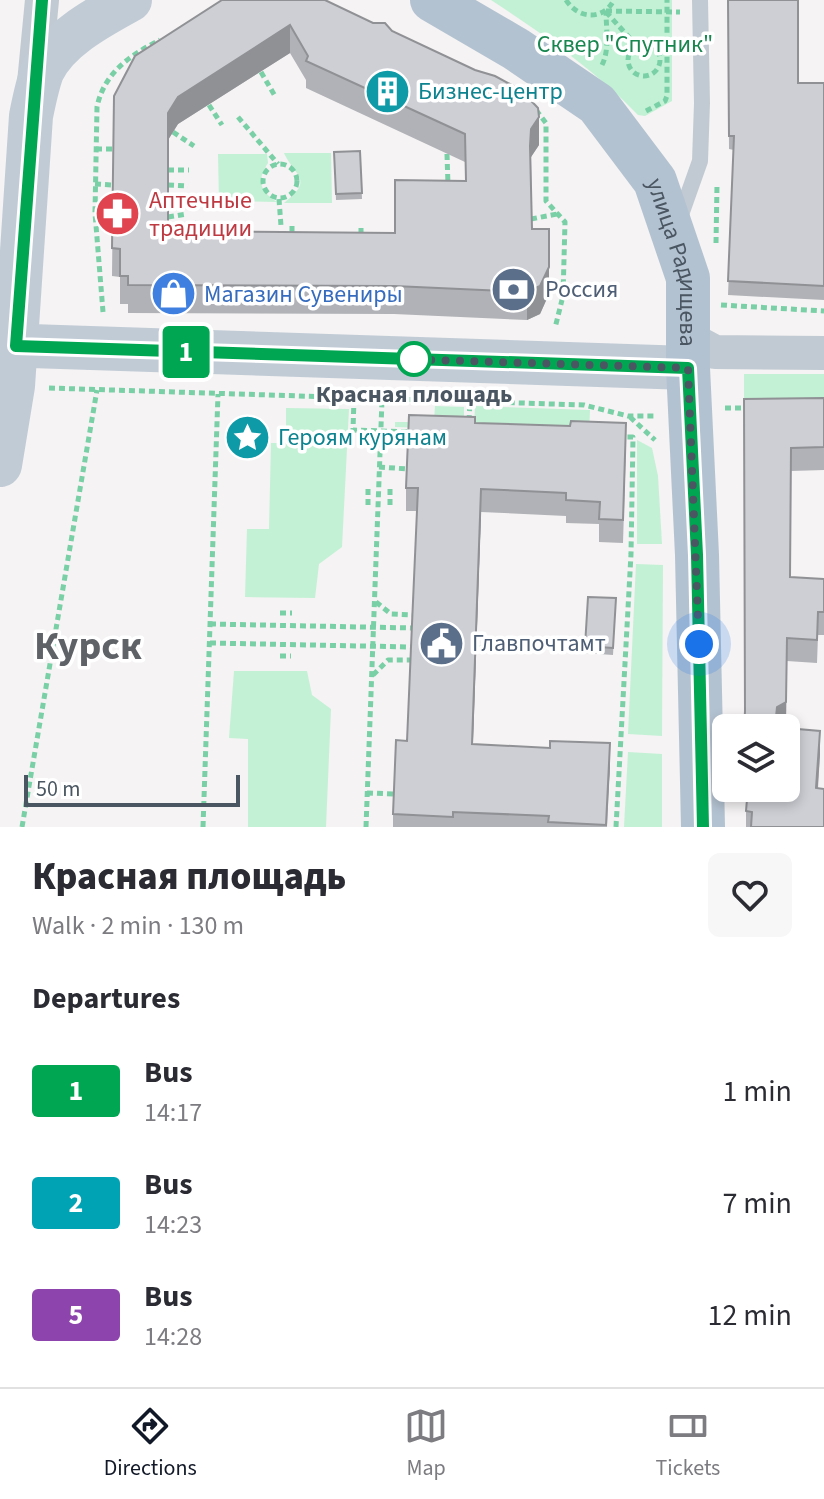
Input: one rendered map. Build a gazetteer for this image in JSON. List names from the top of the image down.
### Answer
{
  "streets": {
    "main road": ["улица Радищева"]
  },
  "districts": ["Курск"],
  "parks": ["Сквер \"Спутник\""],
  "places": {
    "building": ["Бизнес-центр"],
    "pharmacy": ["Аптечные традиции"],
    "bank": ["Россия"],
    "shop": ["Магазин Сувениры"],
    "other": ["Красная площадь"],
    "place": ["Героям курянам"],
    "public building": ["Главпочтамт"]
  },
  "lines": ["bus line 1"],
  "scale_bar": "50 m",
  "page": {
    "on_map": "1",
    "scale": "50 m",
    "heading": [
      ["Красная площадь", "Walk · 2 min · 130 m"],
      "Departures"
    ],
    "list": [
      {
        "mark": "1",
        "name": "Bus",
        "note": "14:17",
        "value": "1 min"
      },
      {
        "mark": "2",
        "name": "Bus",
        "note": "14:23",
        "value": "7 min"
      },
      {
        "mark": "5",
        "name": "Bus",
        "note": "14:28",
        "value": "12 min"
      }
    ],
    "tabs": ["Directions", "Map", "Tickets"]
  }
}
